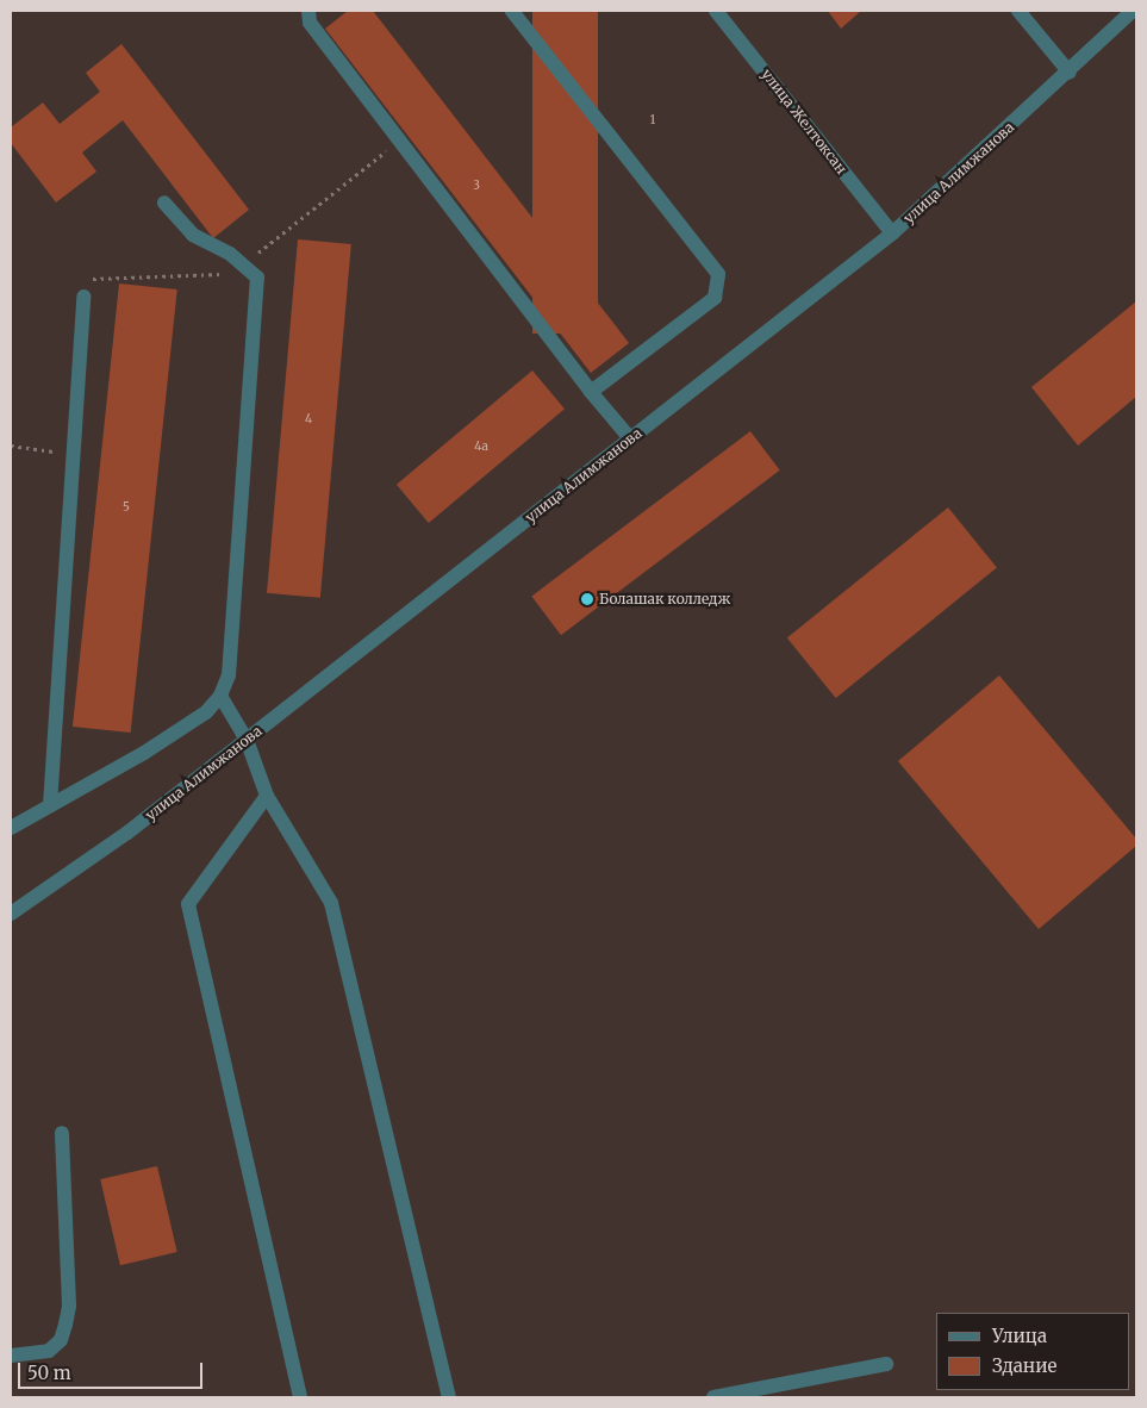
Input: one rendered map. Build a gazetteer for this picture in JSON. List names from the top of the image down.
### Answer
{
  "streets": {
    "street": ["улица Желтоксан", "улица Алимжанова"]
  },
  "crossings": [
    ["улица Желтоксан", "улица Алимжанова"]
  ],
  "places": ["Болашак колледж"],
  "house_numbers": [
    "1",
    "3",
    "4",
    "4а",
    "5"
  ],
  "legend": ["Улица", "Здание"],
  "scale_bar": "50 m"
}
